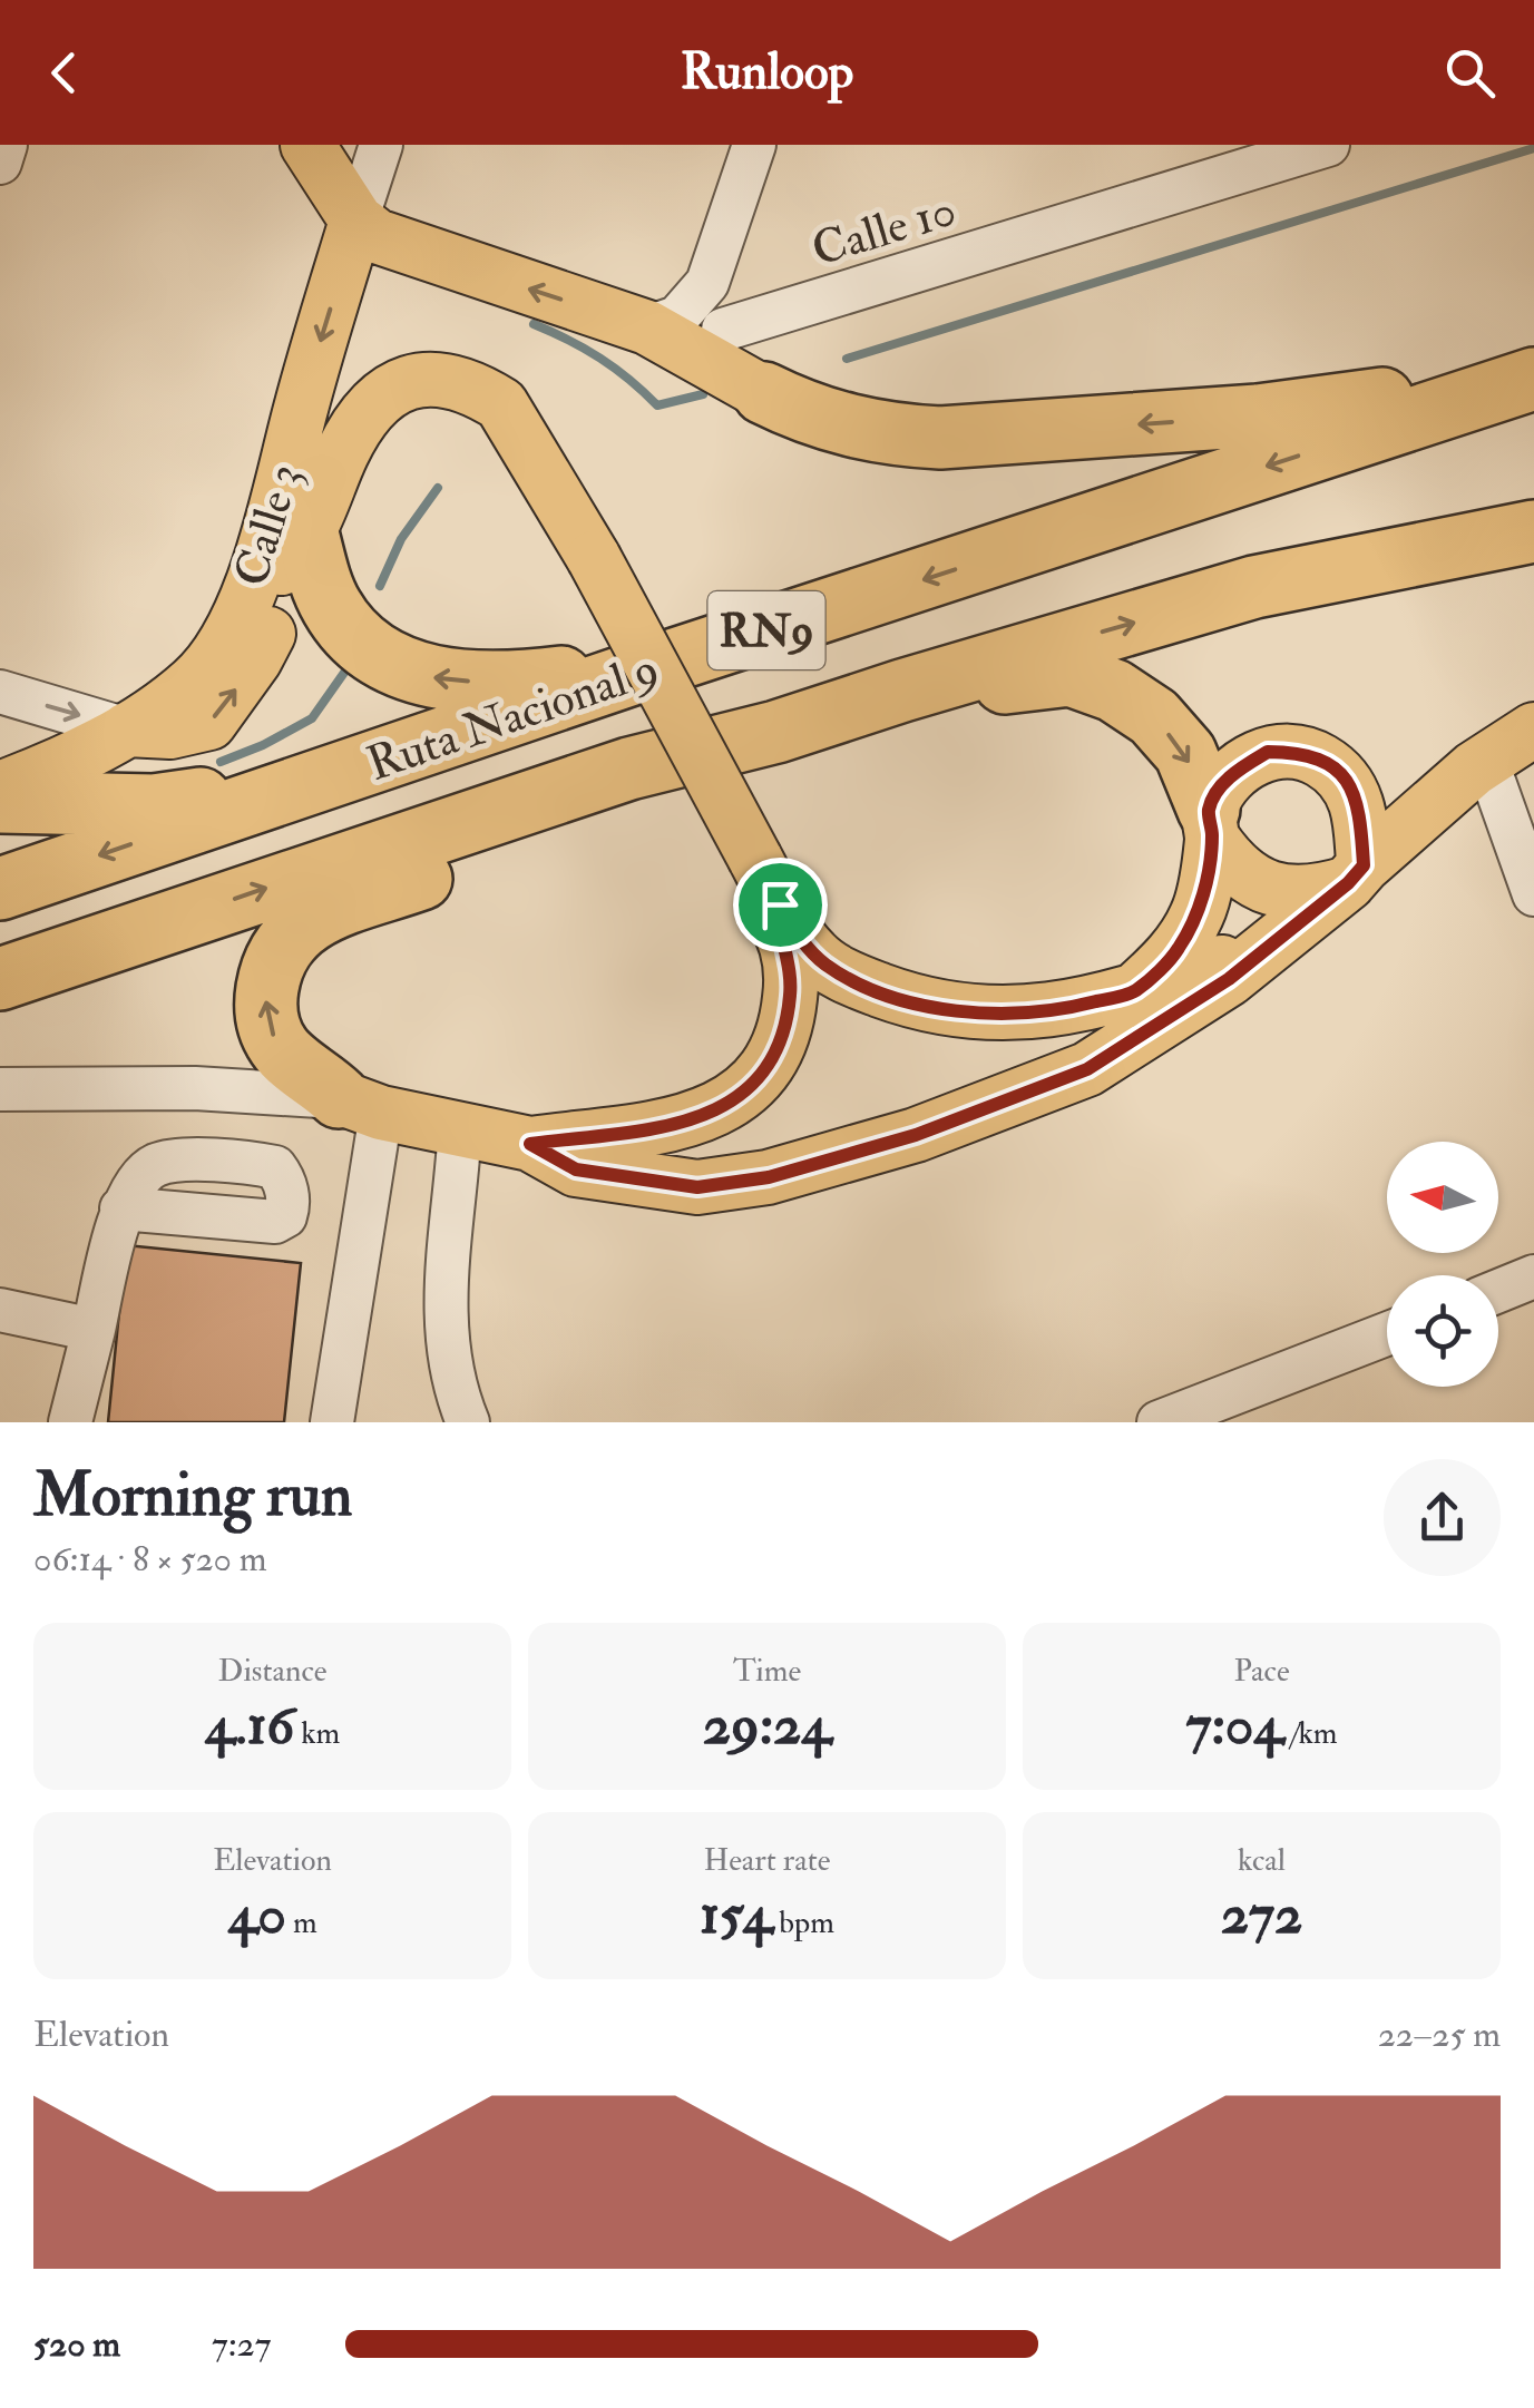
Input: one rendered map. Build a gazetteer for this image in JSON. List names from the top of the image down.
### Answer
{
  "streets": {
    "highway": ["RN9", "Ruta Nacional 9"],
    "main road": ["Calle 3"],
    "street": ["Calle 10"]
  },
  "one_way": ["Calle 3"],
  "north": "left",
  "page": {
    "header": "Runloop",
    "heading": ["Morning run", "06:14 · 8 × 520 m"],
    "stats": [
      ["Distance", "4.16 km"],
      ["Time", "29:24"],
      ["Pace", "7:04 /km"],
      ["Elevation", "40 m"],
      ["Heart rate", "154 bpm"],
      ["kcal", "272"]
    ],
    "chart": ["Elevation", "22–25 m"],
    "list": [
      {
        "name": "520 m",
        "note": "7:27"
      }
    ]
  }
}
